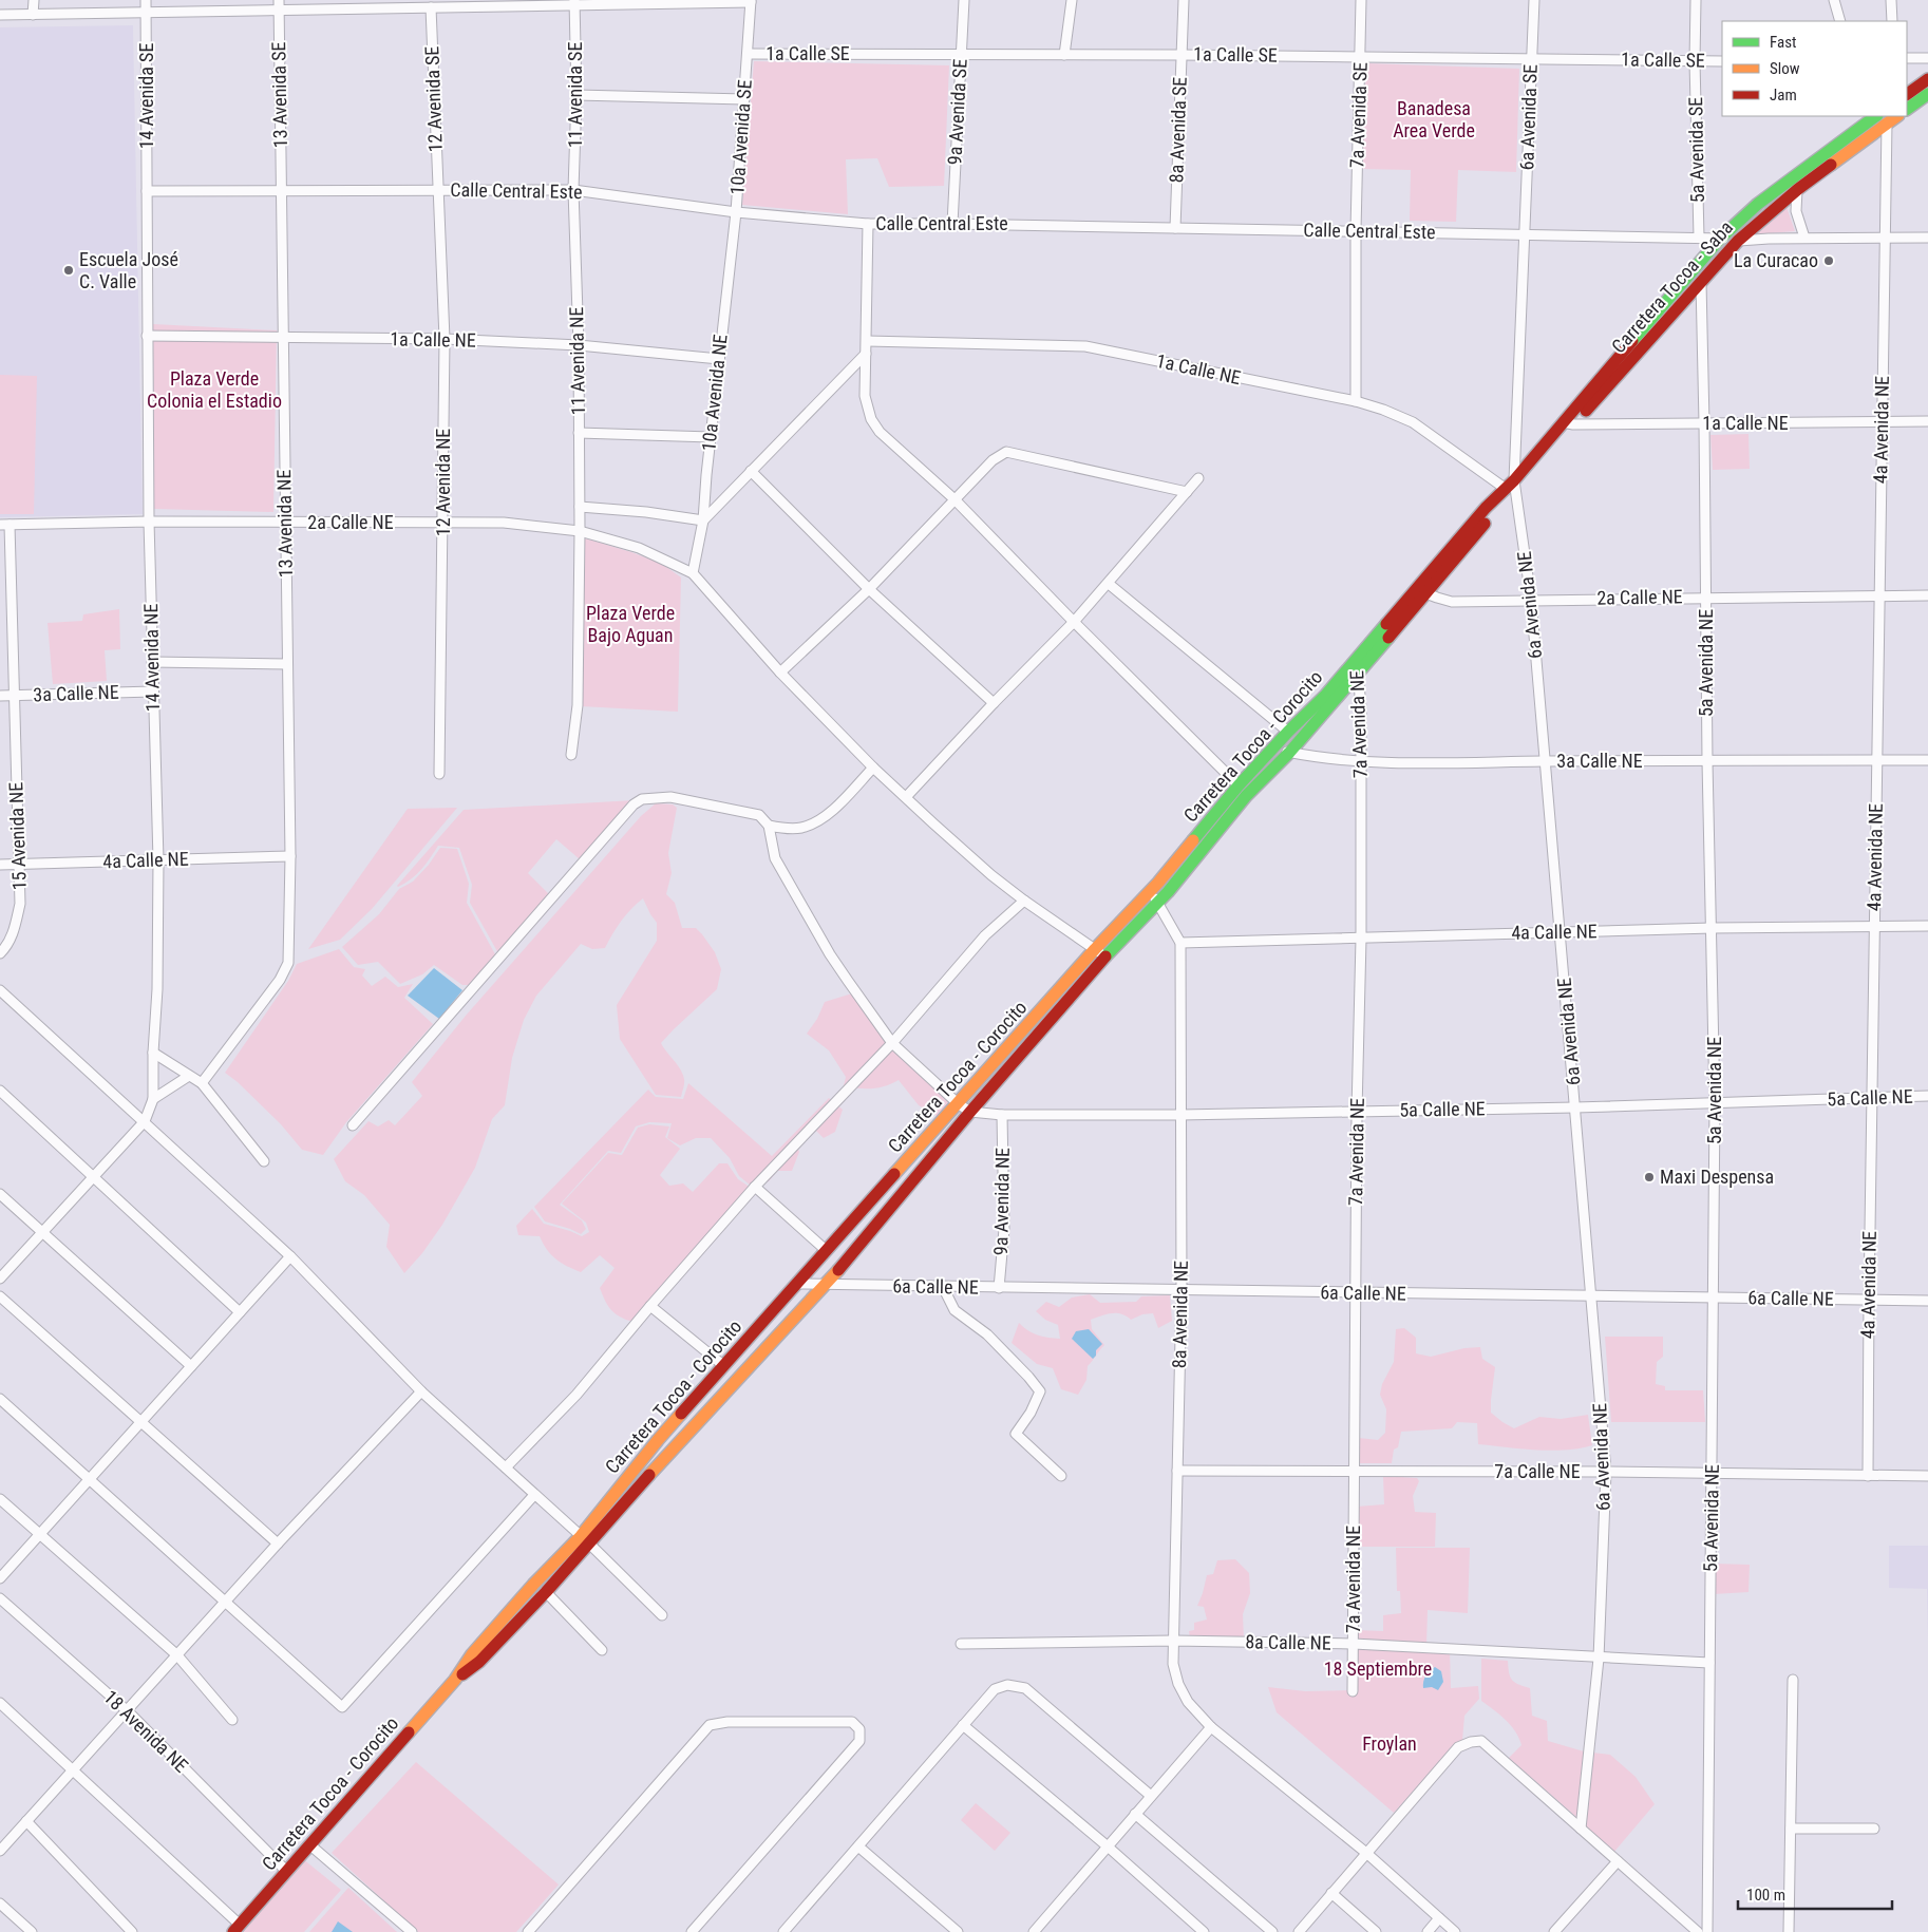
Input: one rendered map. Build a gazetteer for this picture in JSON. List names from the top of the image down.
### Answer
{
  "streets": {
    "main road": ["Carretera Tocoa - Saba", "Carretera Tocoa - Corocito"],
    "street": [
      "1a Calle SE",
      "13 Avenida SE",
      "11 Avenida SE",
      "14 Avenida SE",
      "12 Avenida SE",
      "9a Avenida SE",
      "7a Avenida SE",
      "6a Avenida SE",
      "8a Avenida SE",
      "10a Avenida SE",
      "5a Avenida SE",
      "Calle Central Este",
      "1a Calle NE",
      "11 Avenida NE",
      "10a Avenida NE",
      "4a Avenida NE",
      "12 Avenida NE",
      "2a Calle NE",
      "13 Avenida NE",
      "6a Avenida NE",
      "14 Avenida NE",
      "5a Avenida NE",
      "3a Calle NE",
      "7a Avenida NE",
      "15 Avenida NE",
      "4a Calle NE",
      "5a Calle NE",
      "9a Avenida NE",
      "6a Calle NE",
      "8a Avenida NE",
      "7a Calle NE",
      "8a Calle NE",
      "18 Avenida NE"
    ]
  },
  "crossings": [
    ["1a Calle SE", "9a Avenida SE"],
    ["1a Calle SE", "7a Avenida SE"],
    ["1a Calle SE", "6a Avenida SE"],
    ["1a Calle SE", "8a Avenida SE"],
    ["1a Calle SE", "10a Avenida SE"],
    ["1a Calle SE", "5a Avenida SE"],
    ["13 Avenida SE", "Calle Central Este"],
    ["13 Avenida SE", "13 Avenida NE"],
    ["11 Avenida SE", "Calle Central Este"],
    ["11 Avenida SE", "11 Avenida NE"],
    ["14 Avenida SE", "Calle Central Este"],
    ["14 Avenida SE", "14 Avenida NE"],
    ["12 Avenida SE", "Calle Central Este"],
    ["12 Avenida SE", "12 Avenida NE"],
    ["9a Avenida SE", "Calle Central Este"],
    ["7a Avenida SE", "Calle Central Este"],
    ["6a Avenida SE", "Calle Central Este"],
    ["6a Avenida SE", "6a Avenida NE"],
    ["8a Avenida SE", "Calle Central Este"],
    ["10a Avenida SE", "Calle Central Este"],
    ["10a Avenida SE", "10a Avenida NE"],
    ["5a Avenida SE", "Calle Central Este"],
    ["Calle Central Este", "Carretera Tocoa - Saba"],
    ["Calle Central Este", "11 Avenida NE"],
    ["Calle Central Este", "10a Avenida NE"],
    ["Calle Central Este", "4a Avenida NE"],
    ["Calle Central Este", "12 Avenida NE"],
    ["Calle Central Este", "13 Avenida NE"],
    ["Calle Central Este", "6a Avenida NE"],
    ["Calle Central Este", "14 Avenida NE"],
    ["Carretera Tocoa - Saba", "1a Calle NE"],
    ["Carretera Tocoa - Saba", "4a Avenida NE"],
    ["Carretera Tocoa - Saba", "6a Avenida NE"],
    ["Carretera Tocoa - Saba", "5a Avenida NE"],
    ["Carretera Tocoa - Saba", "Carretera Tocoa - Corocito"],
    ["1a Calle NE", "11 Avenida NE"],
    ["1a Calle NE", "10a Avenida NE"],
    ["1a Calle NE", "4a Avenida NE"],
    ["1a Calle NE", "12 Avenida NE"],
    ["1a Calle NE", "13 Avenida NE"],
    ["1a Calle NE", "6a Avenida NE"],
    ["1a Calle NE", "14 Avenida NE"],
    ["1a Calle NE", "5a Avenida NE"],
    ["11 Avenida NE", "2a Calle NE"],
    ["10a Avenida NE", "2a Calle NE"],
    ["4a Avenida NE", "2a Calle NE"],
    ["4a Avenida NE", "3a Calle NE"],
    ["4a Avenida NE", "4a Calle NE"],
    ["4a Avenida NE", "5a Calle NE"],
    ["4a Avenida NE", "6a Calle NE"],
    ["4a Avenida NE", "7a Calle NE"],
    ["12 Avenida NE", "2a Calle NE"],
    ["2a Calle NE", "13 Avenida NE"],
    ["2a Calle NE", "6a Avenida NE"],
    ["2a Calle NE", "14 Avenida NE"],
    ["2a Calle NE", "5a Avenida NE"],
    ["2a Calle NE", "Carretera Tocoa - Corocito"],
    ["2a Calle NE", "15 Avenida NE"],
    ["13 Avenida NE", "4a Calle NE"],
    ["6a Avenida NE", "3a Calle NE"],
    ["6a Avenida NE", "4a Calle NE"],
    ["6a Avenida NE", "5a Calle NE"],
    ["6a Avenida NE", "6a Calle NE"],
    ["6a Avenida NE", "7a Calle NE"],
    ["6a Avenida NE", "8a Calle NE"],
    ["14 Avenida NE", "3a Calle NE"],
    ["14 Avenida NE", "4a Calle NE"],
    ["5a Avenida NE", "3a Calle NE"],
    ["5a Avenida NE", "4a Calle NE"],
    ["5a Avenida NE", "5a Calle NE"],
    ["5a Avenida NE", "6a Calle NE"],
    ["5a Avenida NE", "7a Calle NE"],
    ["5a Avenida NE", "8a Calle NE"],
    ["3a Calle NE", "7a Avenida NE"],
    ["3a Calle NE", "Carretera Tocoa - Corocito"],
    ["3a Calle NE", "15 Avenida NE"],
    ["7a Avenida NE", "Carretera Tocoa - Corocito"],
    ["7a Avenida NE", "4a Calle NE"],
    ["7a Avenida NE", "5a Calle NE"],
    ["7a Avenida NE", "6a Calle NE"],
    ["7a Avenida NE", "7a Calle NE"],
    ["7a Avenida NE", "8a Calle NE"],
    ["Carretera Tocoa - Corocito", "5a Calle NE"],
    ["Carretera Tocoa - Corocito", "6a Calle NE"],
    ["Carretera Tocoa - Corocito", "18 Avenida NE"],
    ["15 Avenida NE", "4a Calle NE"],
    ["4a Calle NE", "8a Avenida NE"],
    ["5a Calle NE", "9a Avenida NE"],
    ["5a Calle NE", "8a Avenida NE"],
    ["9a Avenida NE", "6a Calle NE"],
    ["6a Calle NE", "8a Avenida NE"],
    ["8a Avenida NE", "7a Calle NE"],
    ["8a Avenida NE", "8a Calle NE"]
  ],
  "parks": [
    "Banadesa Area Verde",
    "Plaza Verde Colonia el Estadio",
    "Plaza Verde Bajo Aguan",
    "18 Septiembre",
    "Froylan"
  ],
  "places": ["La Curacao", "Escuela José C. Valle", "Maxi Despensa"],
  "legend": ["Fast", "Slow", "Jam"],
  "scale_bar": "100 m"
}
